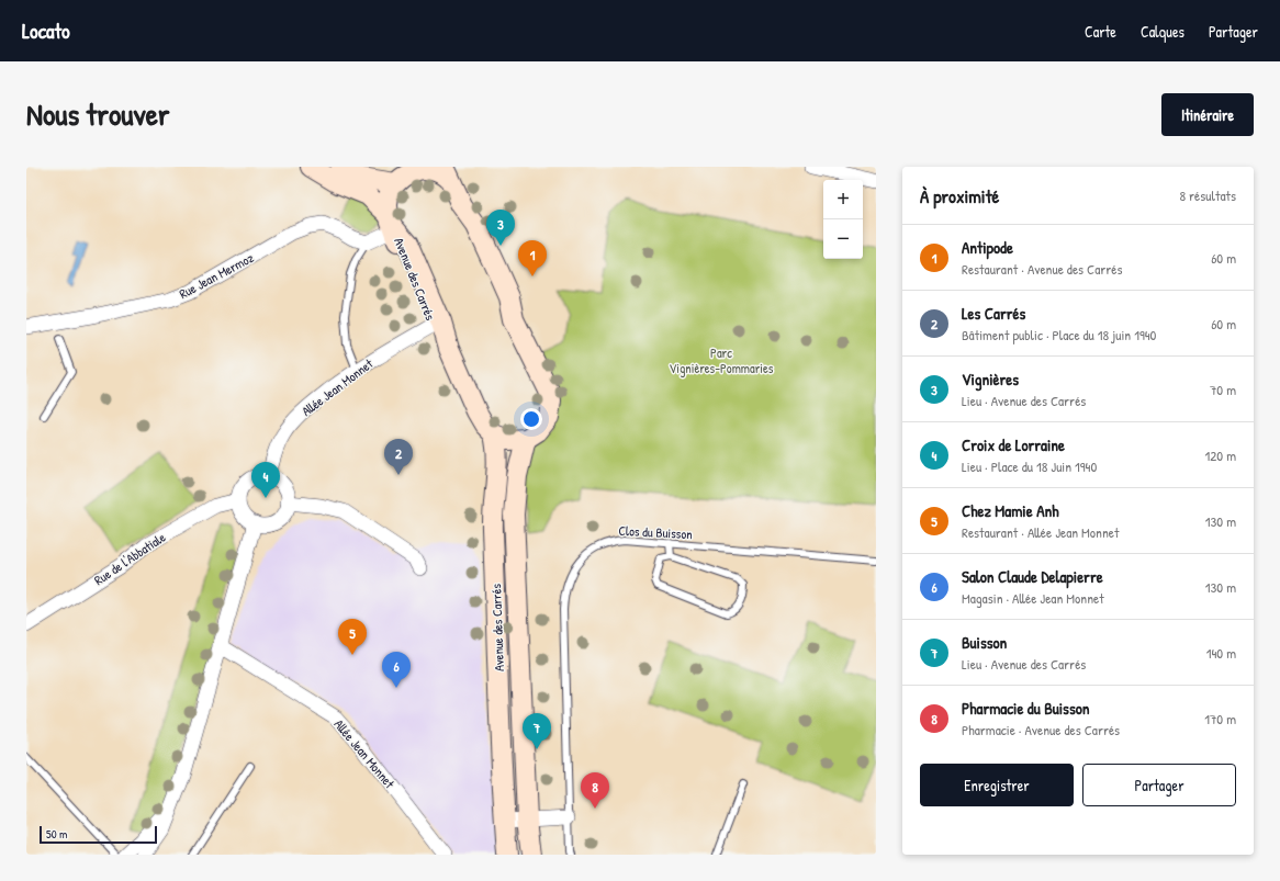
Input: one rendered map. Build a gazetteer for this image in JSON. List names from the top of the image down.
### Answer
{
  "streets": {
    "main road": ["Avenue des Carrés"],
    "street": ["Rue Jean Mermoz", "Allée Jean Monnet", "Rue de l'Abbatiale"],
    "lane": ["Clos du Buisson"]
  },
  "crossings": [
    ["Avenue des Carrés", "Allée Jean Monnet"],
    ["Allée Jean Monnet", "Rue de l'Abbatiale"]
  ],
  "parks": ["Parc Vignières-Pommaries"],
  "scale_bar": "50 m",
  "page": {
    "header": "Locato",
    "nav": ["Carte", "Calques", "Partager"],
    "title": "Nous trouver",
    "buttons": [
      "Itinéraire",
      ["Enregistrer", "Partager"]
    ],
    "heading": ["À proximité", "8 résultats"],
    "map_buttons": ["+", "−"],
    "pins": [
      "3",
      "1",
      "2",
      "4",
      "5",
      "6",
      "7",
      "8"
    ],
    "list": [
      {
        "mark": "1",
        "name": "Antipode",
        "note": "Restaurant · Avenue des Carrés",
        "value": "60 m"
      },
      {
        "mark": "2",
        "name": "Les Carrés",
        "note": "Bâtiment public · Place du 18 juin 1940",
        "value": "60 m"
      },
      {
        "mark": "3",
        "name": "Vignières",
        "note": "Lieu · Avenue des Carrés",
        "value": "70 m"
      },
      {
        "mark": "4",
        "name": "Croix de Lorraine",
        "note": "Lieu · Place du 18 Juin 1940",
        "value": "120 m"
      },
      {
        "mark": "5",
        "name": "Chez Mamie Anh",
        "note": "Restaurant · Allée Jean Monnet",
        "value": "130 m"
      },
      {
        "mark": "6",
        "name": "Salon Claude Delapierre",
        "note": "Magasin · Allée Jean Monnet",
        "value": "130 m"
      },
      {
        "mark": "7",
        "name": "Buisson",
        "note": "Lieu · Avenue des Carrés",
        "value": "140 m"
      },
      {
        "mark": "8",
        "name": "Pharmacie du Buisson",
        "note": "Pharmacie · Avenue des Carrés",
        "value": "170 m"
      }
    ],
    "scale": "50 m"
  }
}
